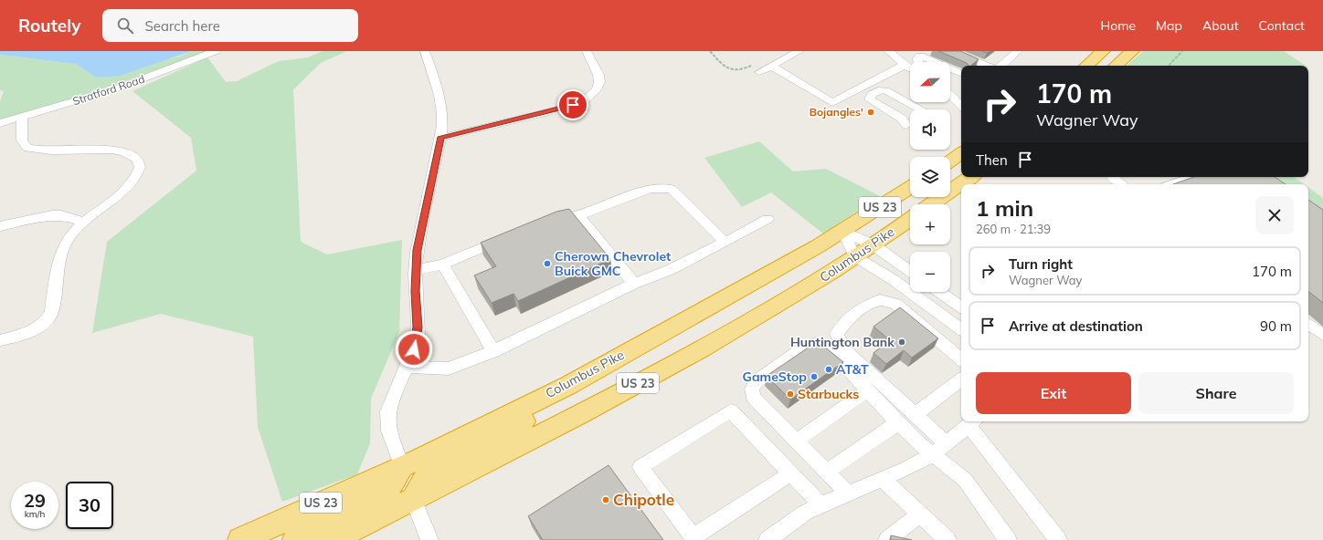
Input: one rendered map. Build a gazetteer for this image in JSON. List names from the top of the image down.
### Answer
{
  "streets": {
    "highway": ["US 23", "Columbus Pike"],
    "street": ["Stratford Road"]
  },
  "places": [
    "Bojangles'",
    "Cherown Chevrolet Buick GMC",
    "Huntington Bank",
    "AT&T",
    "GameStop",
    "Starbucks",
    "Chipotle"
  ],
  "north": "left",
  "page": {
    "header": "Routely",
    "search": "Search here",
    "nav": [
      "Home",
      "Map",
      "About",
      "Contact"
    ],
    "map_buttons": ["+", "−"],
    "turn": ["170 m", "Wagner Way"],
    "then": "Then",
    "heading": ["1 min", "260 m · 21:39"],
    "list": [
      {
        "name": "Turn right",
        "note": "Wagner Way",
        "value": "170 m"
      },
      {
        "name": "Arrive at destination",
        "value": "90 m"
      }
    ],
    "buttons": ["Exit", "Share"],
    "speed": "29 km/h",
    "limit": "30"
  }
}
